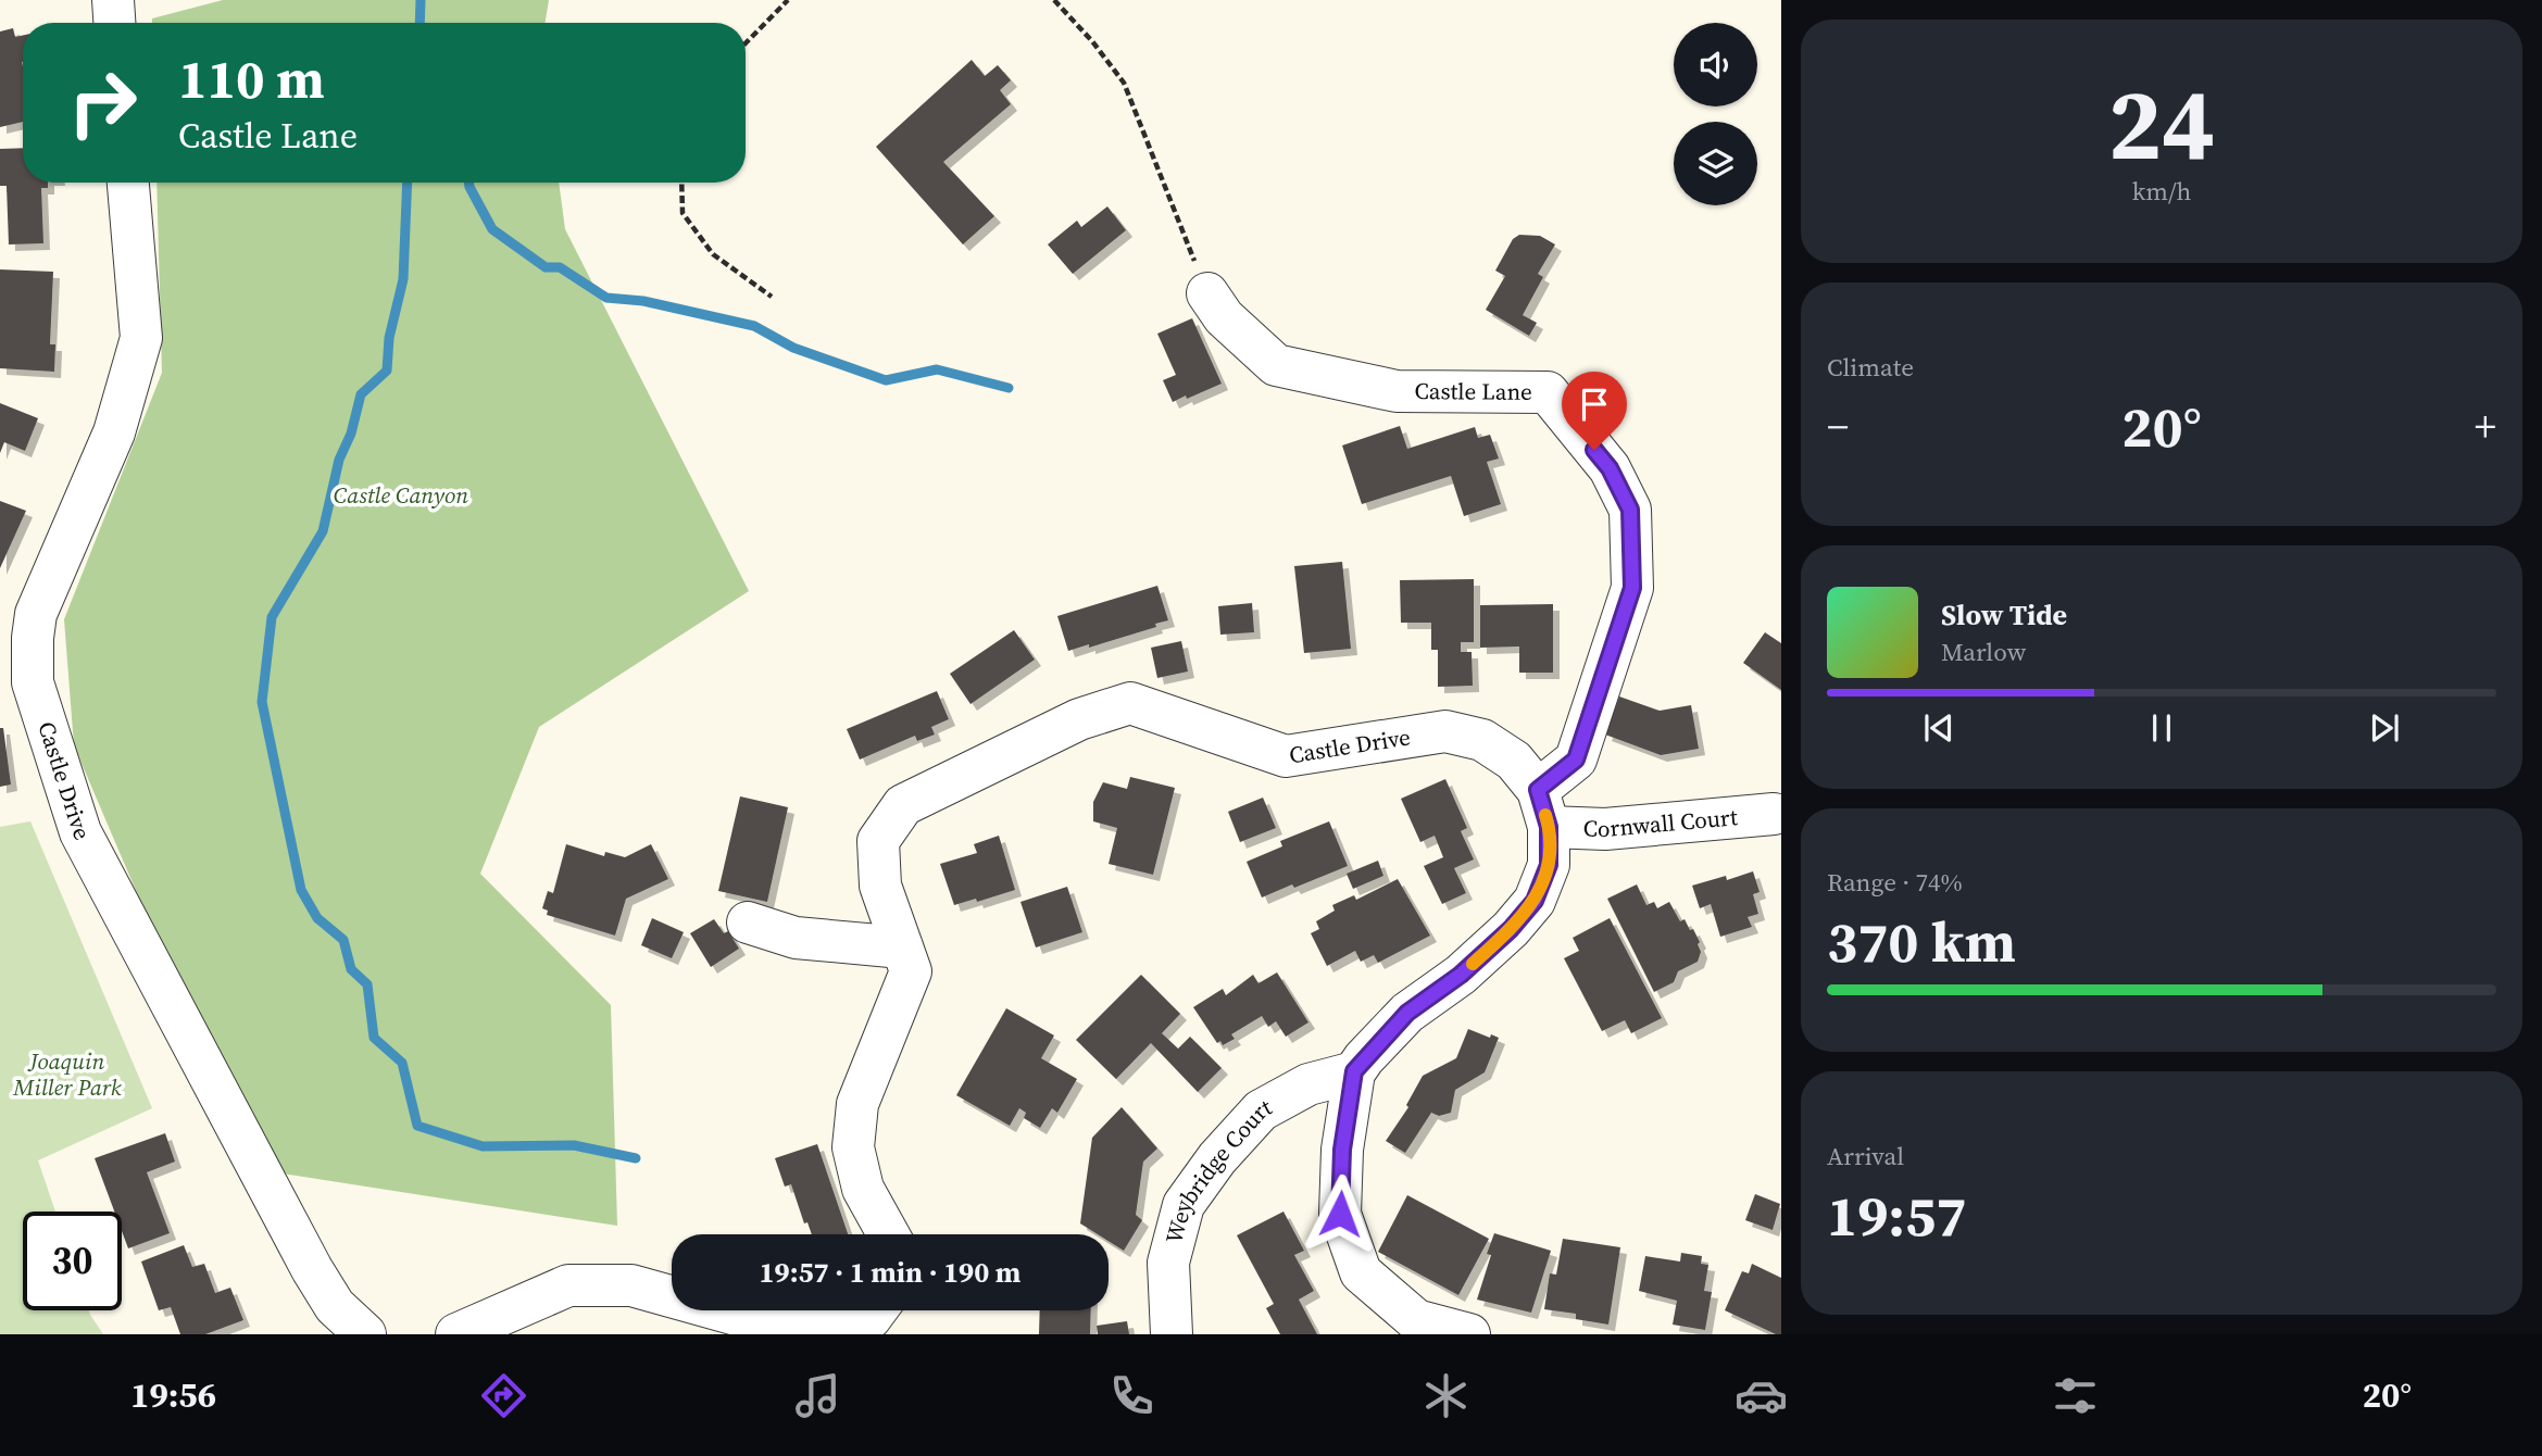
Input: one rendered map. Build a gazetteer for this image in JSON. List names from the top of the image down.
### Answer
{
  "streets": {
    "street": [
      "Castle Lane",
      "Castle Drive",
      "Cornwall Court",
      "Weybridge Court"
    ]
  },
  "crossings": [
    ["Castle Lane", "Castle Drive"],
    ["Castle Lane", "Cornwall Court"],
    ["Castle Drive", "Cornwall Court"]
  ],
  "parks": ["Castle Canyon", "Joaquin Miller Park"],
  "page": {
    "tile": [
      ["24", "km/h"],
      "Climate",
      ["Range · 74%", "370 km"],
      ["Arrival", "19:57"]
    ],
    "turn": ["110 m", "Castle Lane"],
    "heat": ["−", "20°", "+"],
    "song": ["Slow Tide", "Marlow"],
    "limit": "30",
    "trip": "19:57 · 1 min · 190 m",
    "tabs": ["19:56", "20°"]
  }
}
